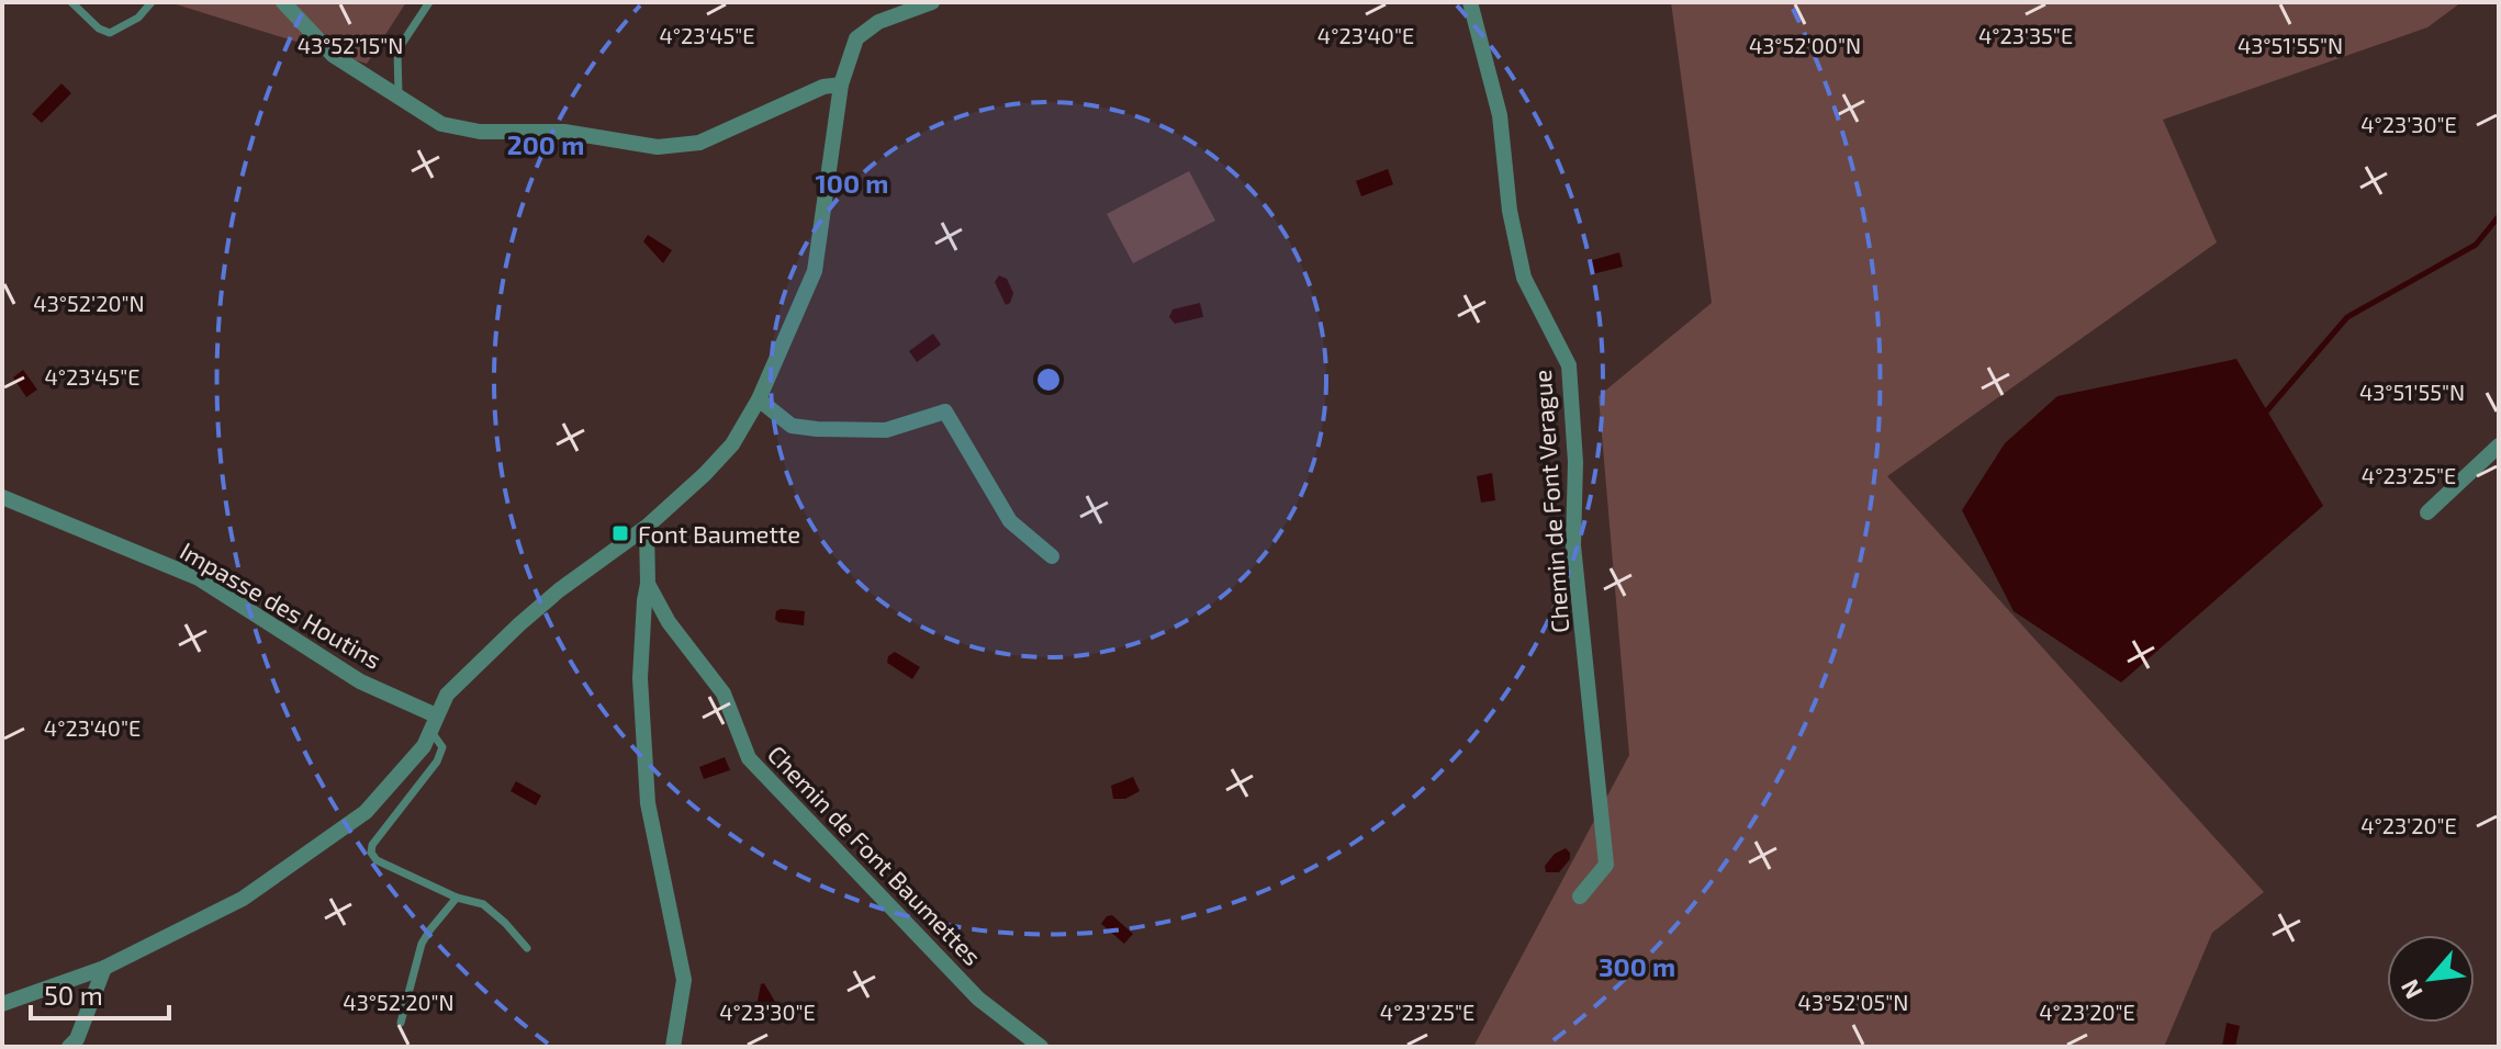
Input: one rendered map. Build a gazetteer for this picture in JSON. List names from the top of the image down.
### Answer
{
  "streets": {
    "street": ["Chemin de Font Verague", "Impasse des Houtins", "Chemin de Font Baumettes"]
  },
  "places": {
    "transit": ["Font Baumette"]
  },
  "scale_bar": "50 m",
  "north": "bottom left",
  "coordinates": [
    "4°23'40\"E",
    "4°23'35\"E",
    "4°23'45\"E",
    "43°52'15\"N",
    "43°52'00\"N",
    "43°51'55\"N",
    "4°23'30\"E",
    "43°52'20\"N",
    "4°23'25\"E",
    "4°23'20\"E",
    "43°52'05\"N"
  ],
  "rings": ["200 m", "100 m", "300 m"]
}
